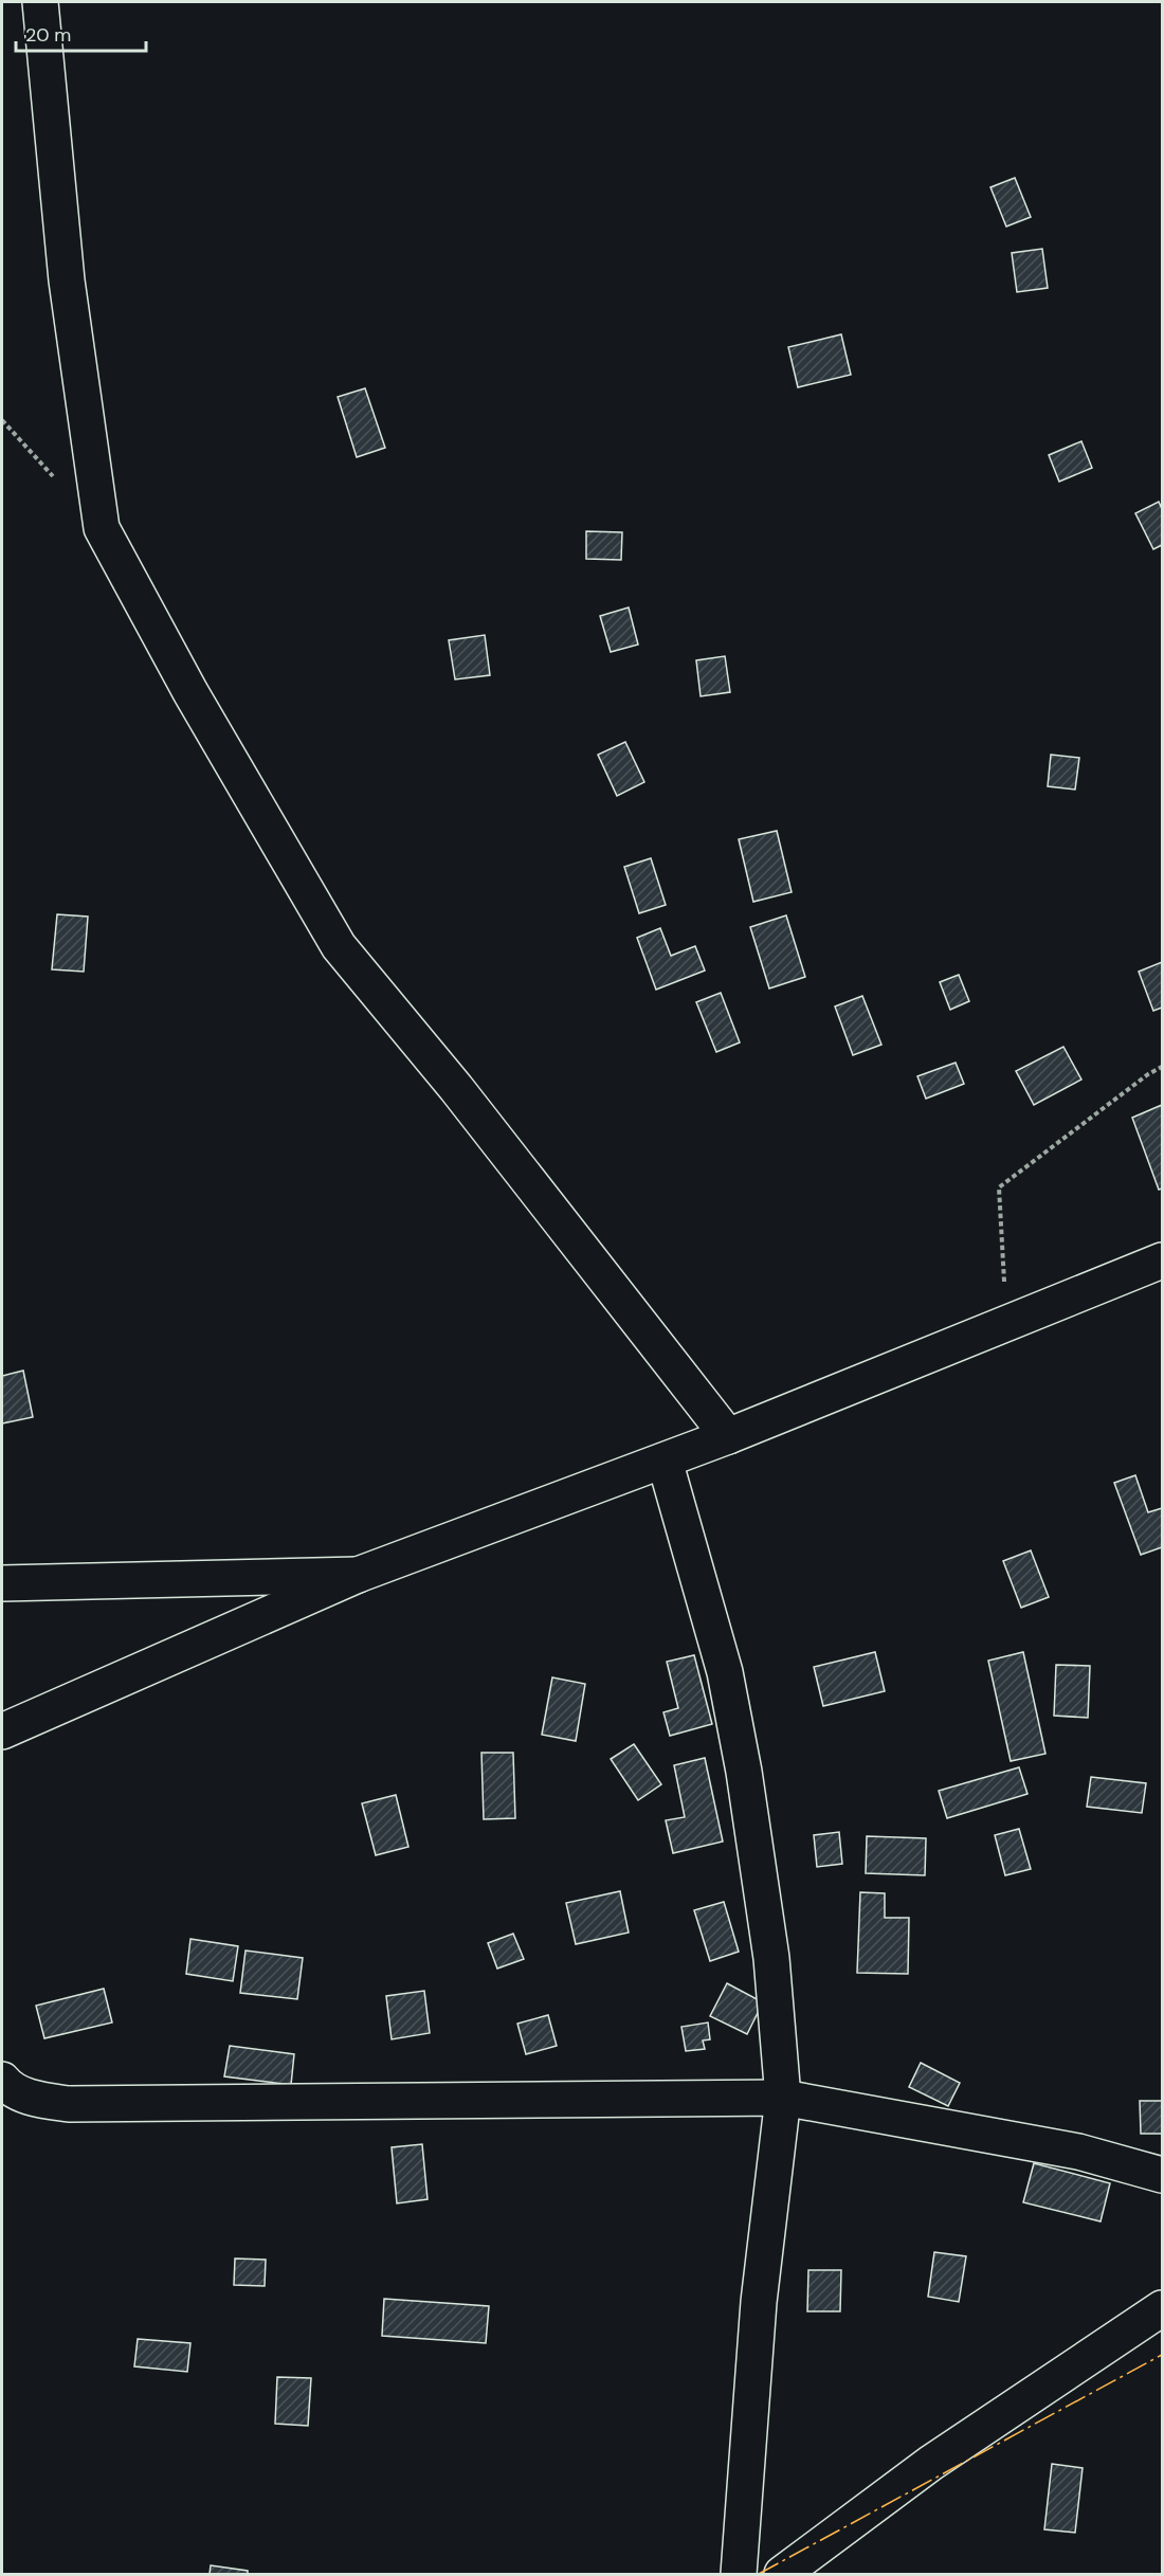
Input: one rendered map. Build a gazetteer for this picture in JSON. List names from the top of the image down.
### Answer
{
  "scale_bar": "20 m"
}
